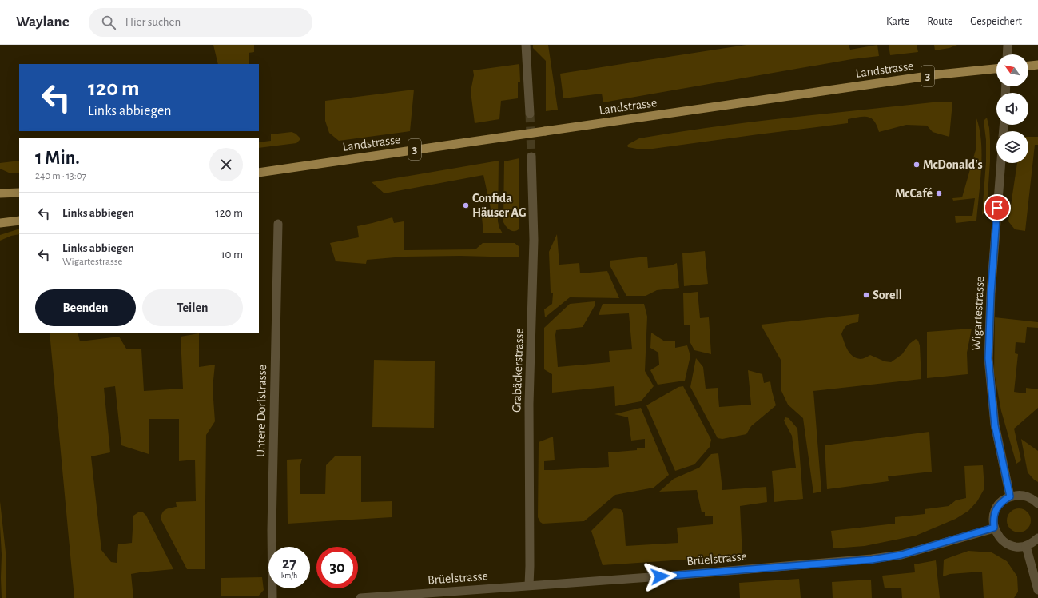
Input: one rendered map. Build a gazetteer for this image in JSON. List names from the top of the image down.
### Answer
{
  "streets": {
    "main road": ["Landstrasse", "3"],
    "street": [
      "Wigartestrasse",
      "Grabäckerstrasse",
      "Untere Dorfstrasse",
      "Brüelstrasse"
    ]
  },
  "crossings": [
    ["Grabäckerstrasse", "Brüelstrasse"]
  ],
  "places": [
    "McDonald's",
    "McCafé",
    "Confida Häuser AG",
    "Sorell"
  ],
  "north": "top left",
  "page": {
    "header": "Waylane",
    "search": "Hier suchen",
    "nav": ["Karte", "Route", "Gespeichert"],
    "turn": ["120 m", "Links abbiegen"],
    "heading": ["1 Min.", "240 m · 13:07"],
    "list": [
      {
        "name": "Links abbiegen",
        "value": "120 m"
      },
      {
        "name": "Links abbiegen",
        "note": "Wigartestrasse",
        "value": "10 m"
      }
    ],
    "buttons": ["Beenden", "Teilen"],
    "speed": "27 km/h",
    "limit": "30"
  }
}
